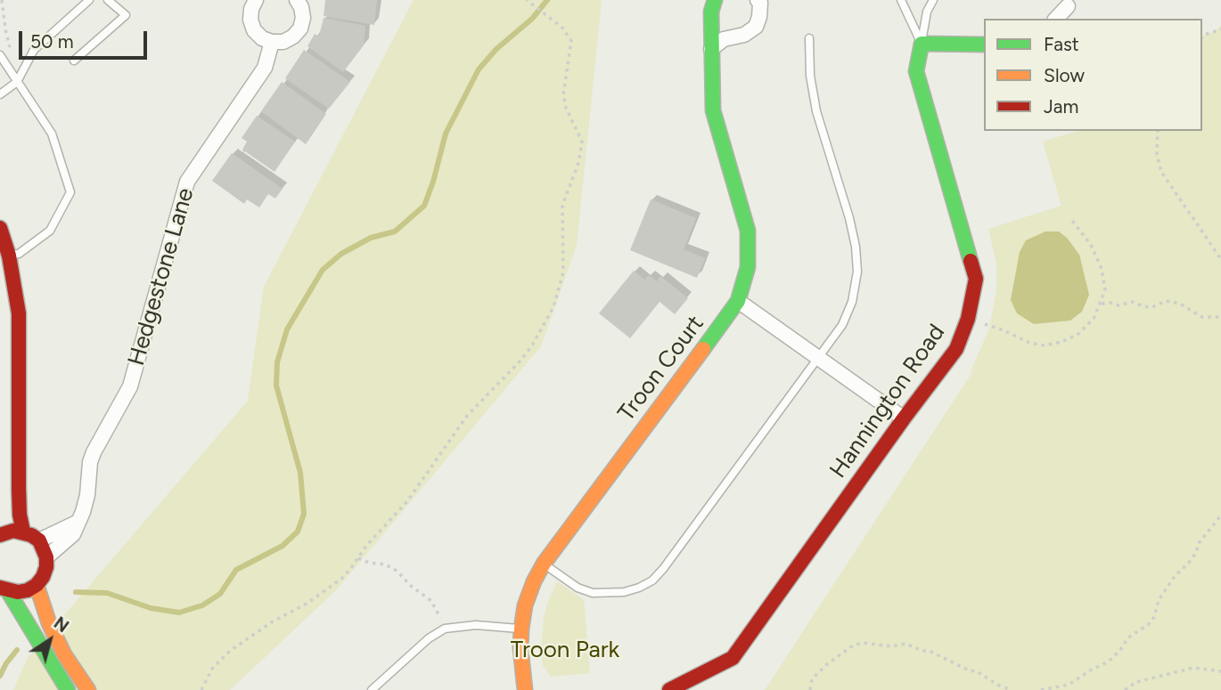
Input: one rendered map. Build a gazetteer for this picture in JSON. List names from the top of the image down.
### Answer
{
  "streets": {
    "street": ["Hedgestone Lane", "Troon Court", "Hannington Road"]
  },
  "parks": ["Troon Park"],
  "legend": ["Fast", "Slow", "Jam"],
  "scale_bar": "50 m",
  "north": "top right"
}
